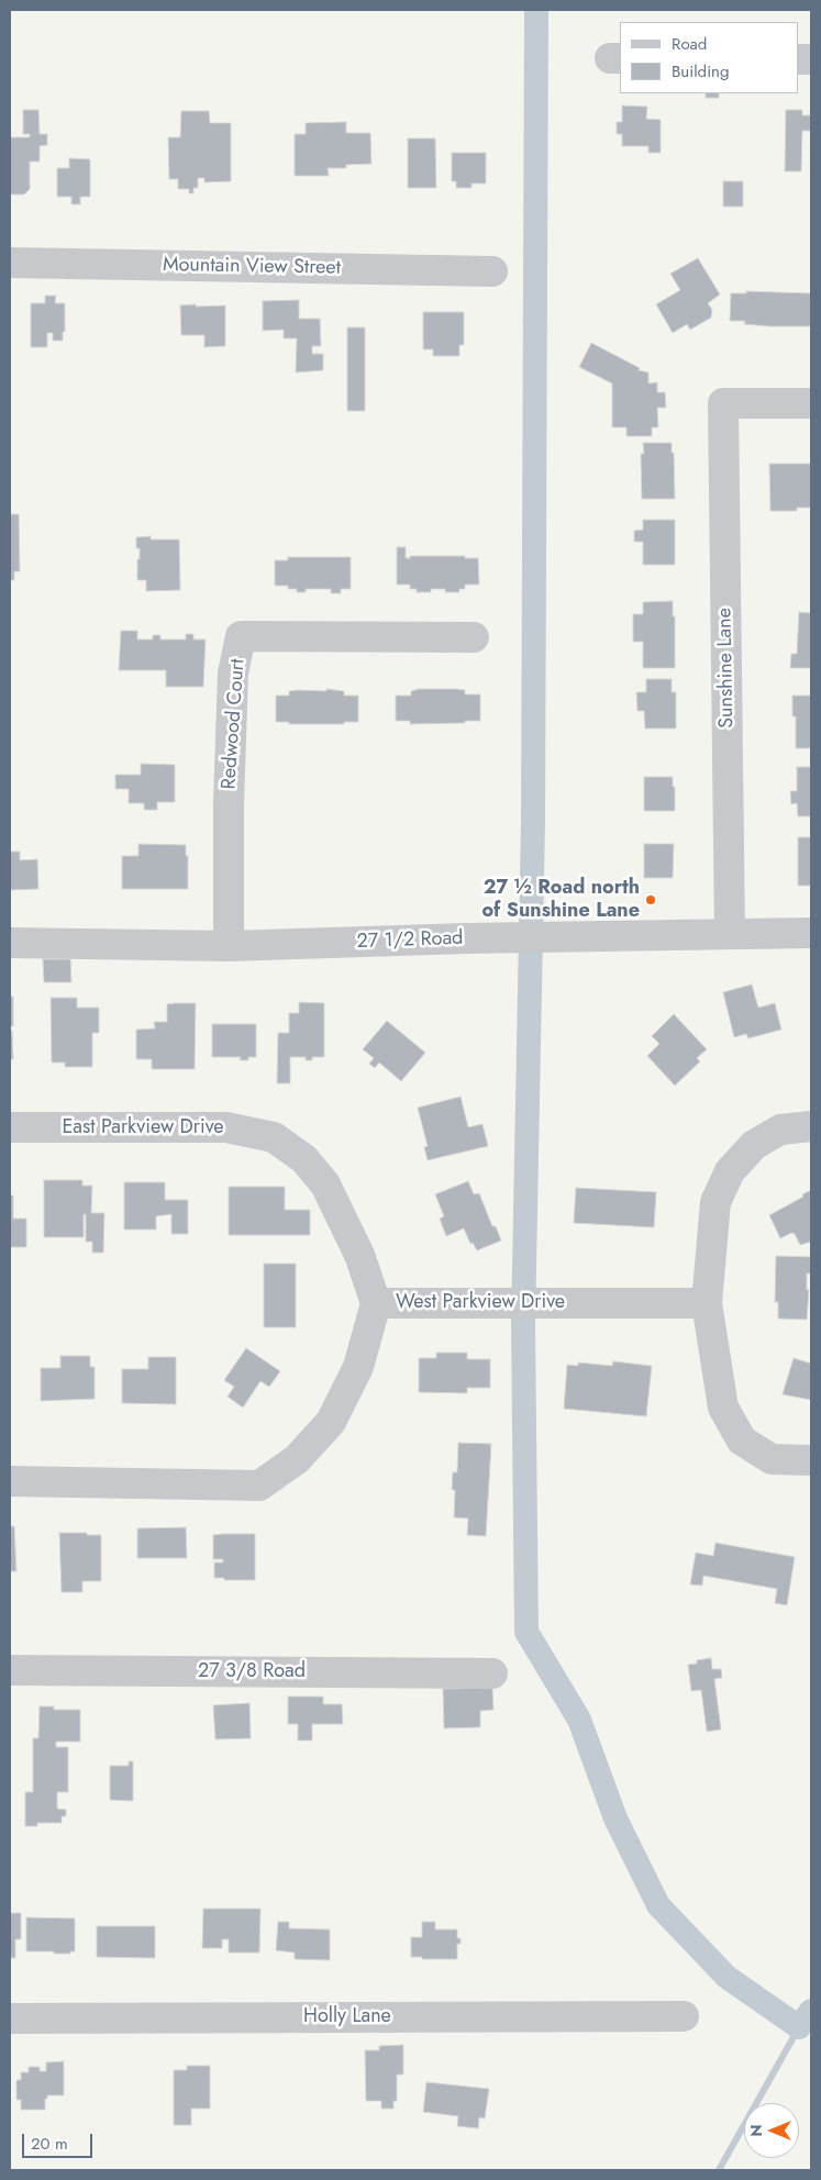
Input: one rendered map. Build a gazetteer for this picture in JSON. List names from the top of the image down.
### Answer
{
  "streets": {
    "street": [
      "Mountain View Street",
      "Sunshine Lane",
      "Redwood Court",
      "27 1/2 Road",
      "East Parkview Drive",
      "West Parkview Drive",
      "27 3/8 Road",
      "Holly Lane"
    ]
  },
  "crossings": [
    ["Sunshine Lane", "27 1/2 Road"],
    ["Redwood Court", "27 1/2 Road"],
    ["East Parkview Drive", "West Parkview Drive"]
  ],
  "places": ["27 ½ Road north of Sunshine Lane"],
  "legend": ["Road", "Building"],
  "scale_bar": "20 m",
  "north": "left"
}
